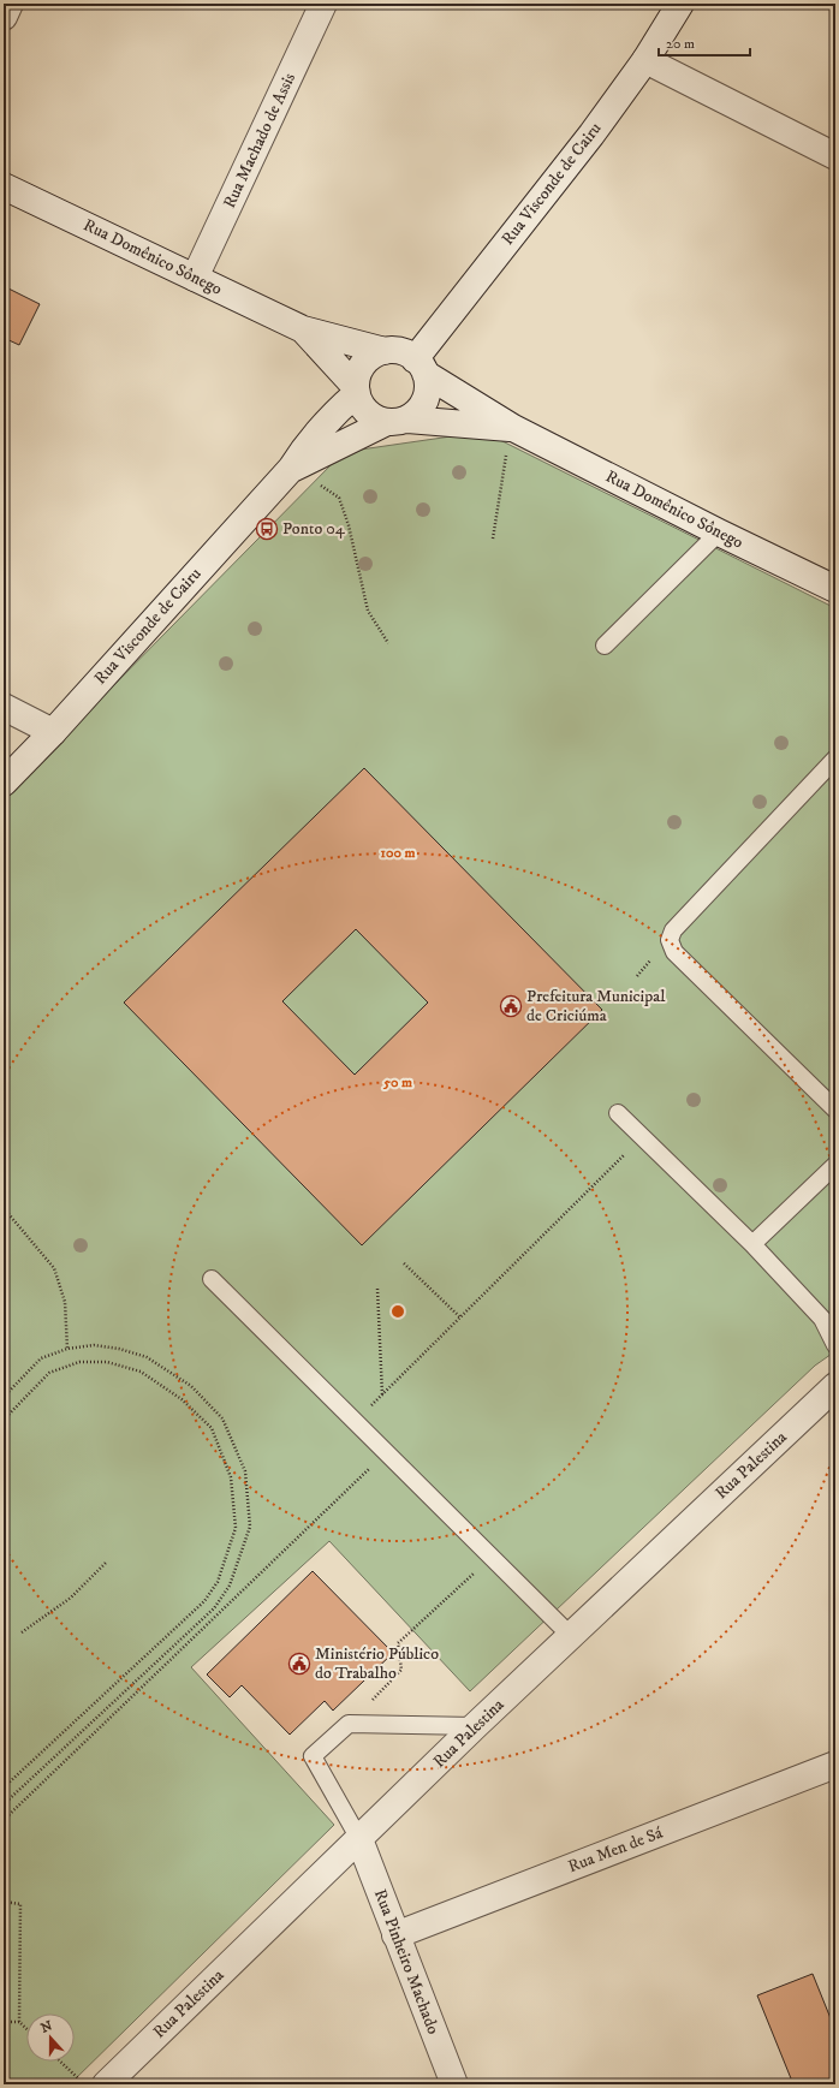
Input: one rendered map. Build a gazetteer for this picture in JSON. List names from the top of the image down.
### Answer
{
  "streets": {
    "street": [
      "Rua Machado de Assis",
      "Rua Visconde de Cairu",
      "Rua Domênico Sônego",
      "Rua Palestina",
      "Rua Men de Sá",
      "Rua Pinheiro Machado"
    ]
  },
  "crossings": [
    ["Rua Machado de Assis", "Rua Domênico Sônego"],
    ["Rua Visconde de Cairu", "Rua Domênico Sônego"],
    ["Rua Palestina", "Rua Pinheiro Machado"],
    ["Rua Men de Sá", "Rua Pinheiro Machado"]
  ],
  "places": {
    "bus stop": ["Ponto 04"],
    "public building": ["Prefeitura Municipal de Criciúma", "Ministério Público do Trabalho"]
  },
  "scale_bar": "20 m",
  "north": "top",
  "rings": ["100 m", "50 m"]
}
